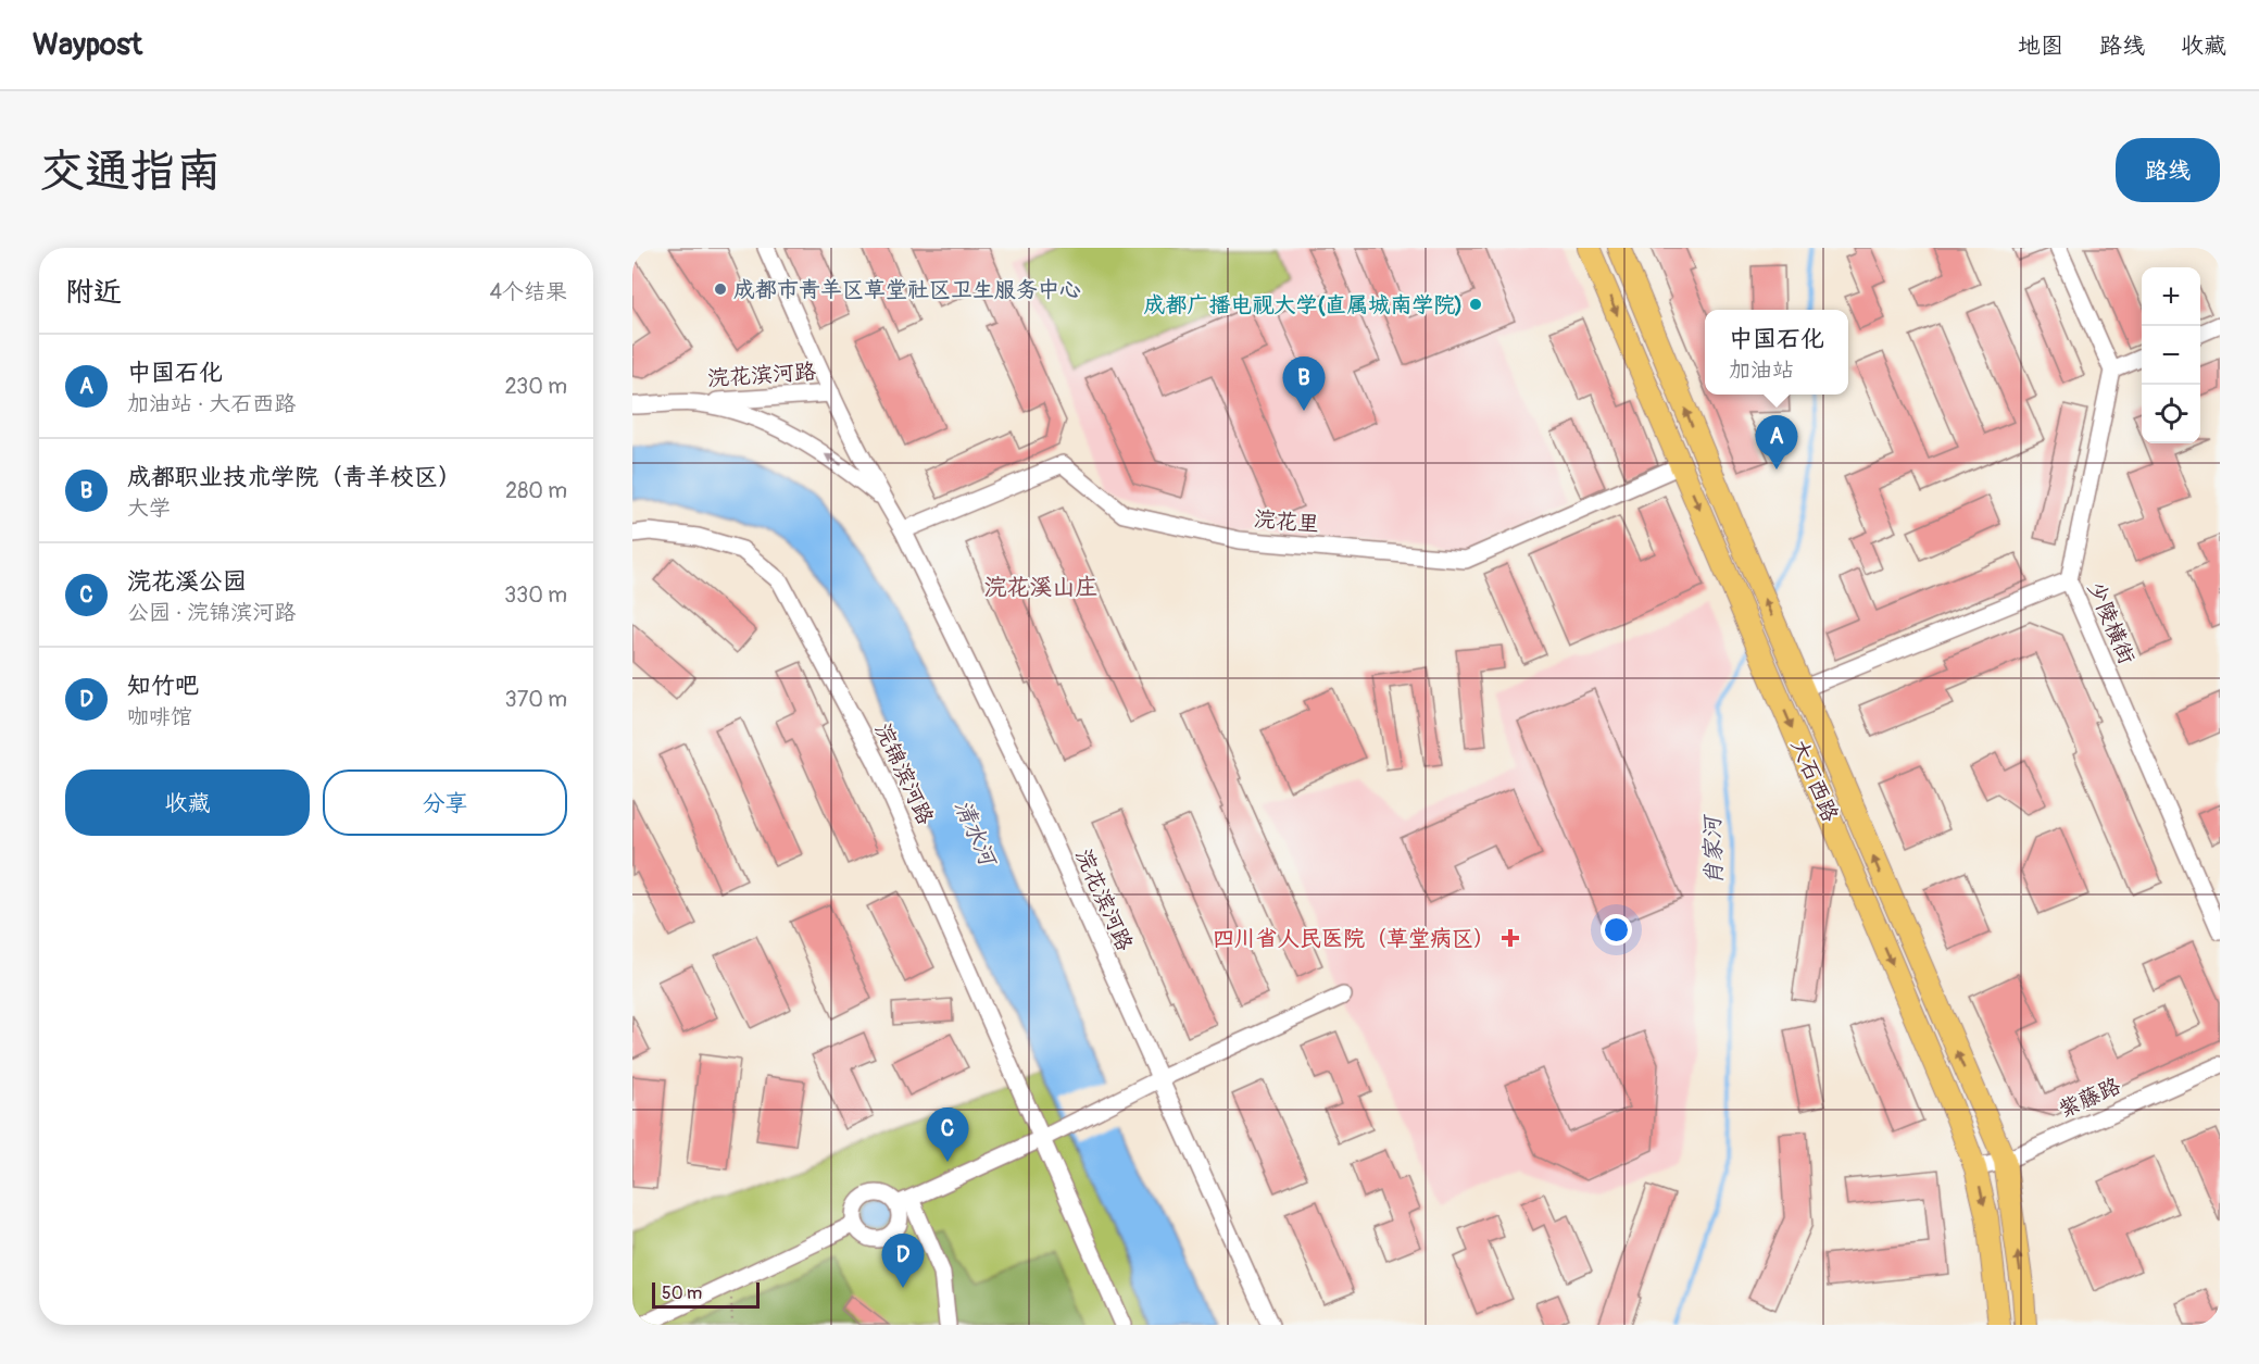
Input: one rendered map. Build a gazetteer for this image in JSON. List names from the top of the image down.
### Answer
{
  "streets": {
    "main road": ["大石西路"],
    "street": [
      "浣花滨河路",
      "浣花里",
      "少陵横街",
      "浣锦滨河路",
      "紫藤路"
    ]
  },
  "crossings": [
    ["浣花滨河路", "浣花里"],
    ["浣花里", "大石西路"],
    ["大石西路", "紫藤路"]
  ],
  "districts": ["浣花溪山庄"],
  "water": ["清水河", "肖家河"],
  "places": {
    "other": ["成都市青羊区草堂社区卫生服务中心", "成都广播电视大学(直属城南学院)"],
    "health": ["四川省人民医院（草堂病区）"]
  },
  "scale_bar": "50 m",
  "page": {
    "header": "Waypost",
    "nav": ["地图", "路线", "收藏"],
    "buttons": [
      "路线",
      ["收藏", "分享"]
    ],
    "title": "交通指南",
    "heading": ["附近", "4个结果"],
    "map_buttons": ["+", "−"],
    "popup": ["中国石化", "加油站"],
    "list": [
      {
        "mark": "A",
        "name": "中国石化",
        "note": "加油站 · 大石西路",
        "value": "230 m"
      },
      {
        "mark": "B",
        "name": "成都职业技术学院（青羊校区）",
        "note": "大学",
        "value": "280 m"
      },
      {
        "mark": "C",
        "name": "浣花溪公园",
        "note": "公园 · 浣锦滨河路",
        "value": "330 m"
      },
      {
        "mark": "D",
        "name": "知竹吧",
        "note": "咖啡馆",
        "value": "370 m"
      }
    ],
    "pins": [
      "B",
      "A",
      "C",
      "D"
    ],
    "scale": "50 m"
  }
}
